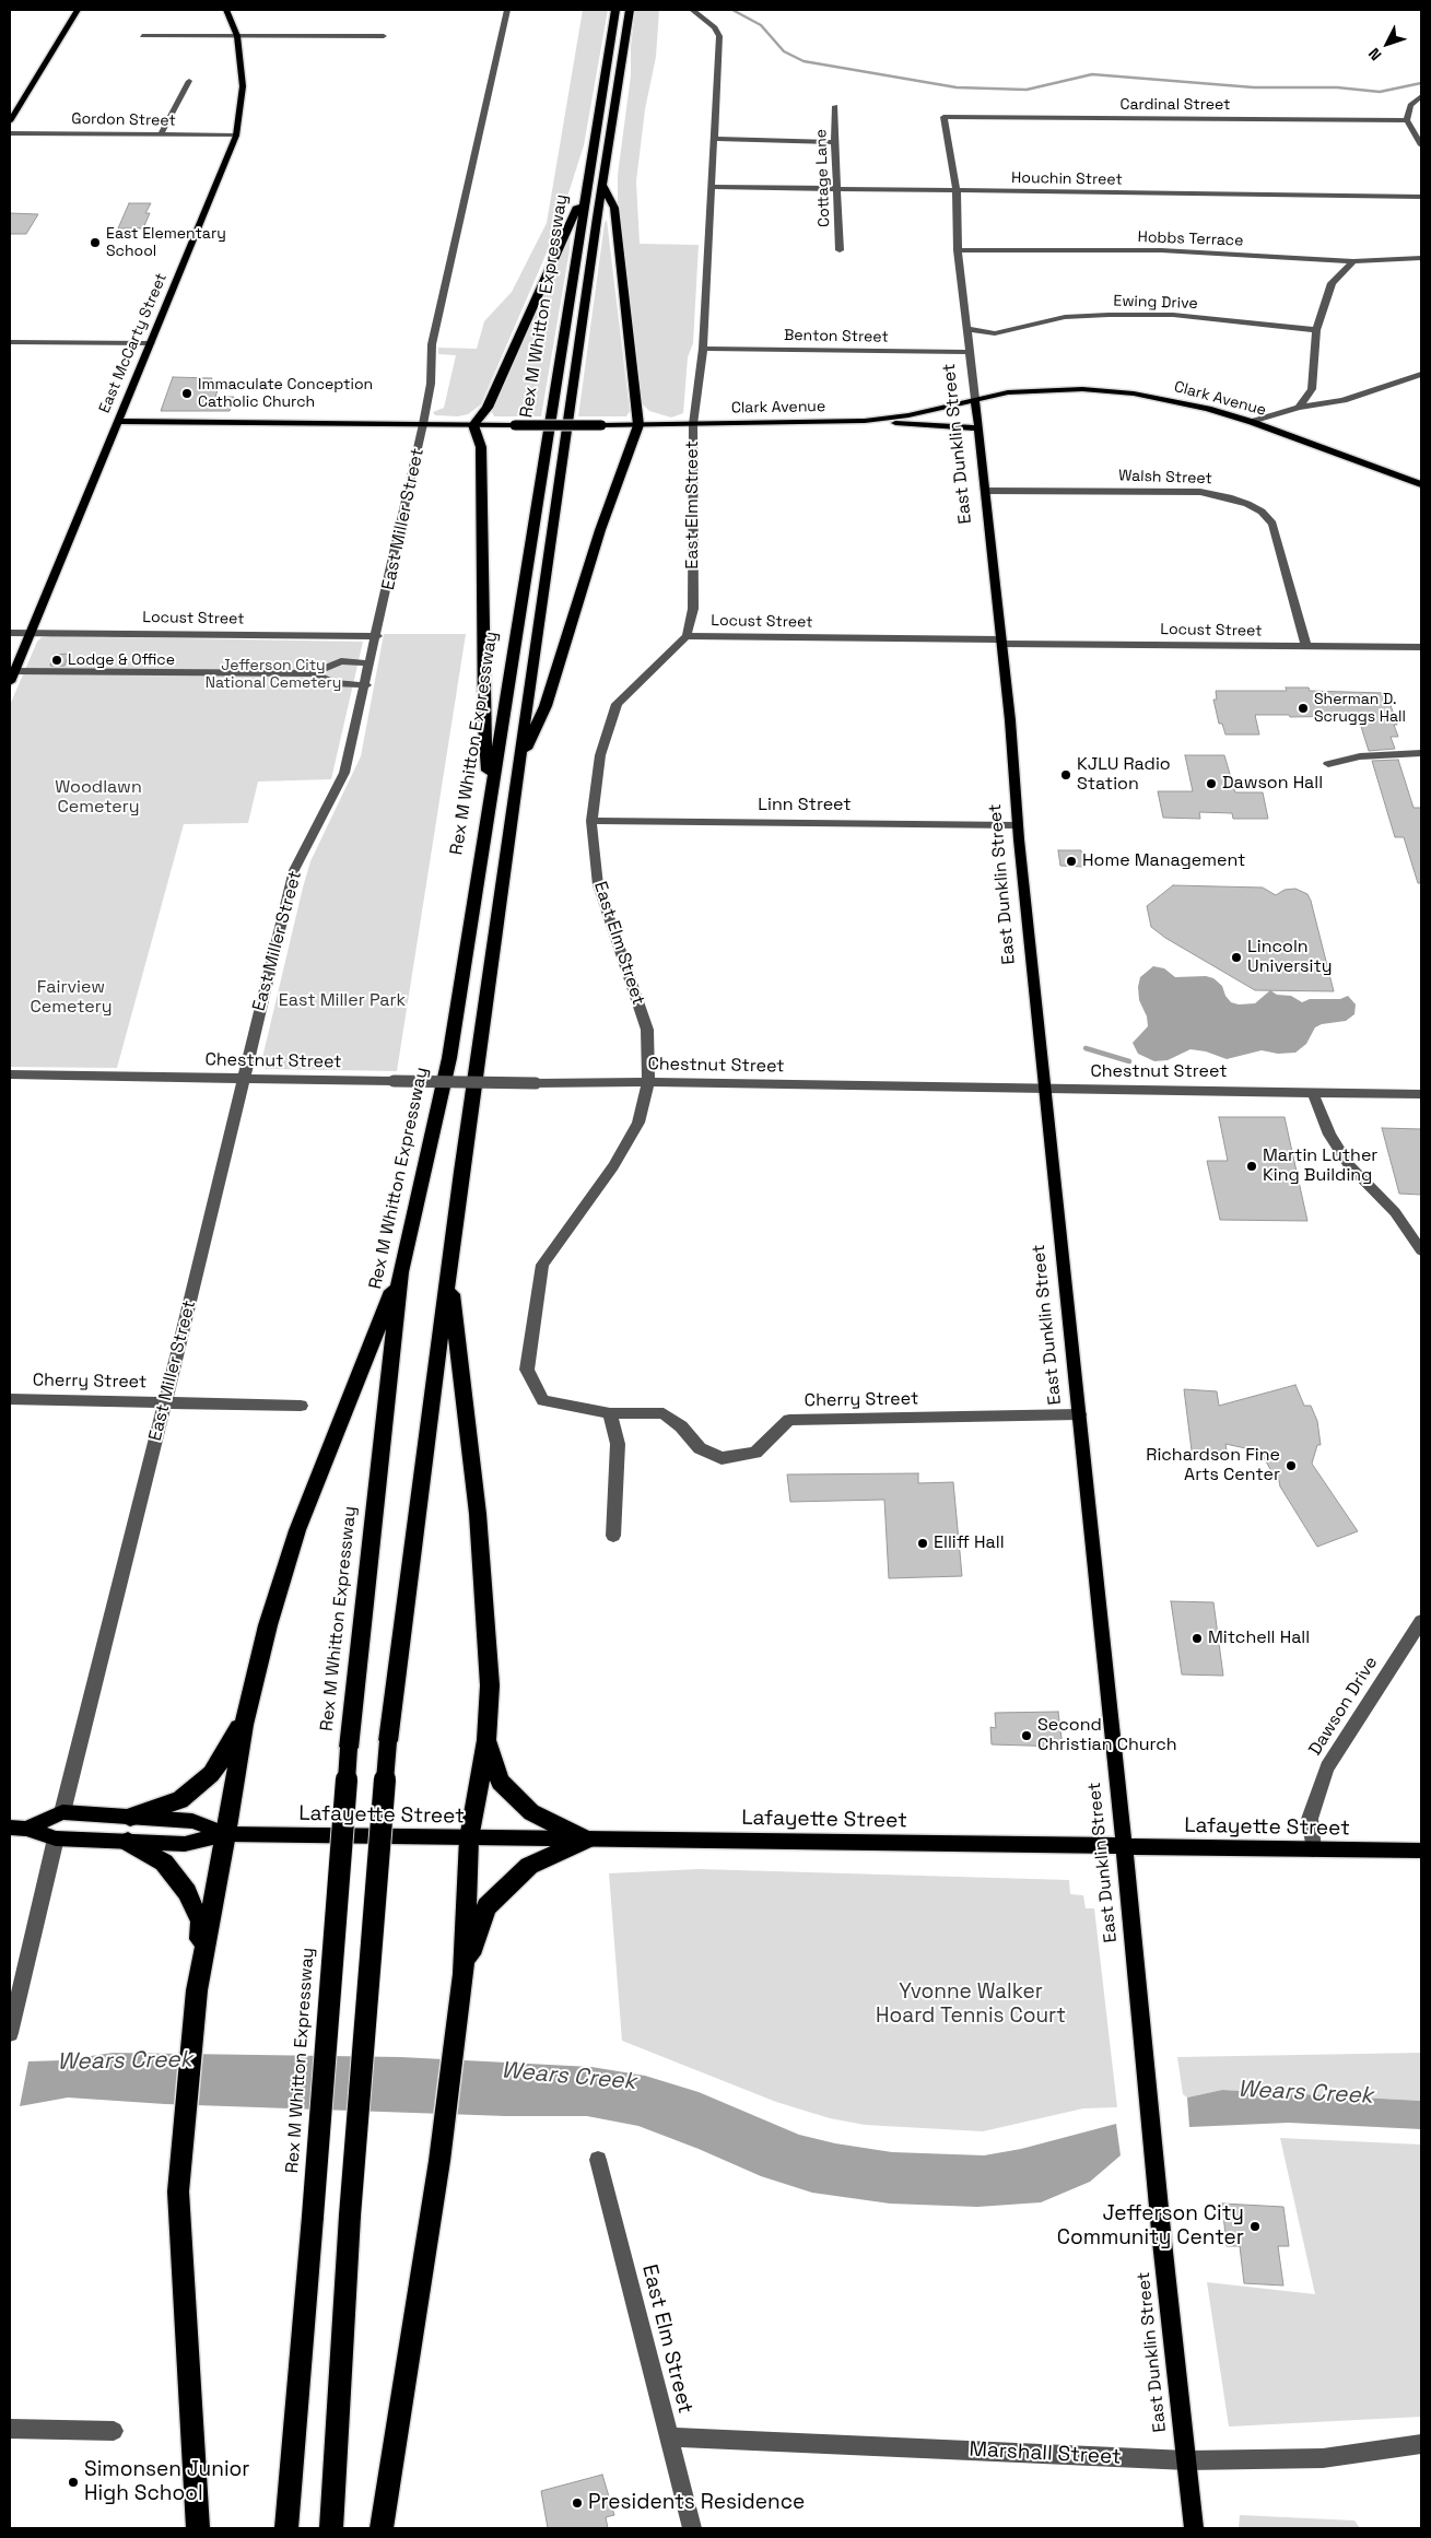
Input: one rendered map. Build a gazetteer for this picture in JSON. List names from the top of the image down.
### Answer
{
  "streets": {
    "highway": ["Rex M Whitton Expressway"],
    "main road": [
      "East McCarty Street",
      "Clark Avenue",
      "East Dunklin Street",
      "Lafayette Street"
    ],
    "street": [
      "Cardinal Street",
      "Gordon Street",
      "Cottage Lane",
      "Houchin Street",
      "Hobbs Terrace",
      "Ewing Drive",
      "Benton Street",
      "Walsh Street",
      "East Elm Street",
      "East Miller Street",
      "Locust Street",
      "Linn Street",
      "Chestnut Street",
      "Cherry Street",
      "Dawson Drive",
      "Marshall Street"
    ]
  },
  "crossings": [
    ["Cardinal Street", "East Dunklin Street"],
    ["Gordon Street", "East McCarty Street"],
    ["Cottage Lane", "Houchin Street"],
    ["Houchin Street", "East Dunklin Street"],
    ["Houchin Street", "East Elm Street"],
    ["Hobbs Terrace", "East Dunklin Street"],
    ["Ewing Drive", "Benton Street"],
    ["Ewing Drive", "East Dunklin Street"],
    ["Benton Street", "East Dunklin Street"],
    ["Benton Street", "East Elm Street"],
    ["East McCarty Street", "Clark Avenue"],
    ["East McCarty Street", "Locust Street"],
    ["Clark Avenue", "East Dunklin Street"],
    ["Clark Avenue", "East Elm Street"],
    ["Clark Avenue", "East Miller Street"],
    ["East Dunklin Street", "Walsh Street"],
    ["East Dunklin Street", "Locust Street"],
    ["East Dunklin Street", "Linn Street"],
    ["East Dunklin Street", "Chestnut Street"],
    ["East Dunklin Street", "Cherry Street"],
    ["East Dunklin Street", "Lafayette Street"],
    ["East Dunklin Street", "Marshall Street"],
    ["Walsh Street", "Locust Street"],
    ["East Elm Street", "Locust Street"],
    ["East Elm Street", "Linn Street"],
    ["East Elm Street", "Chestnut Street"],
    ["East Elm Street", "Cherry Street"],
    ["East Elm Street", "Marshall Street"],
    ["East Miller Street", "Locust Street"],
    ["East Miller Street", "Chestnut Street"],
    ["East Miller Street", "Cherry Street"],
    ["East Miller Street", "Lafayette Street"],
    ["Dawson Drive", "Lafayette Street"]
  ],
  "water": ["Wears Creek"],
  "parks": [
    "Jefferson City National Cemetery",
    "Woodlawn Cemetery",
    "Fairview Cemetery",
    "East Miller Park",
    "Yvonne Walker Hoard Tennis Court"
  ],
  "places": [
    "East Elementary School",
    "Immaculate Conception Catholic Church",
    "Lodge & Office",
    "Sherman D. Scruggs Hall",
    "KJLU Radio Station",
    "Dawson Hall",
    "Home Management",
    "Lincoln University",
    "Martin Luther King Building",
    "Richardson Fine Arts Center",
    "Elliff Hall",
    "Mitchell Hall",
    "Second Christian Church",
    "Jefferson City Community Center",
    "Simonsen Junior High School",
    "Presidents Residence"
  ],
  "north": "bottom left"
}
